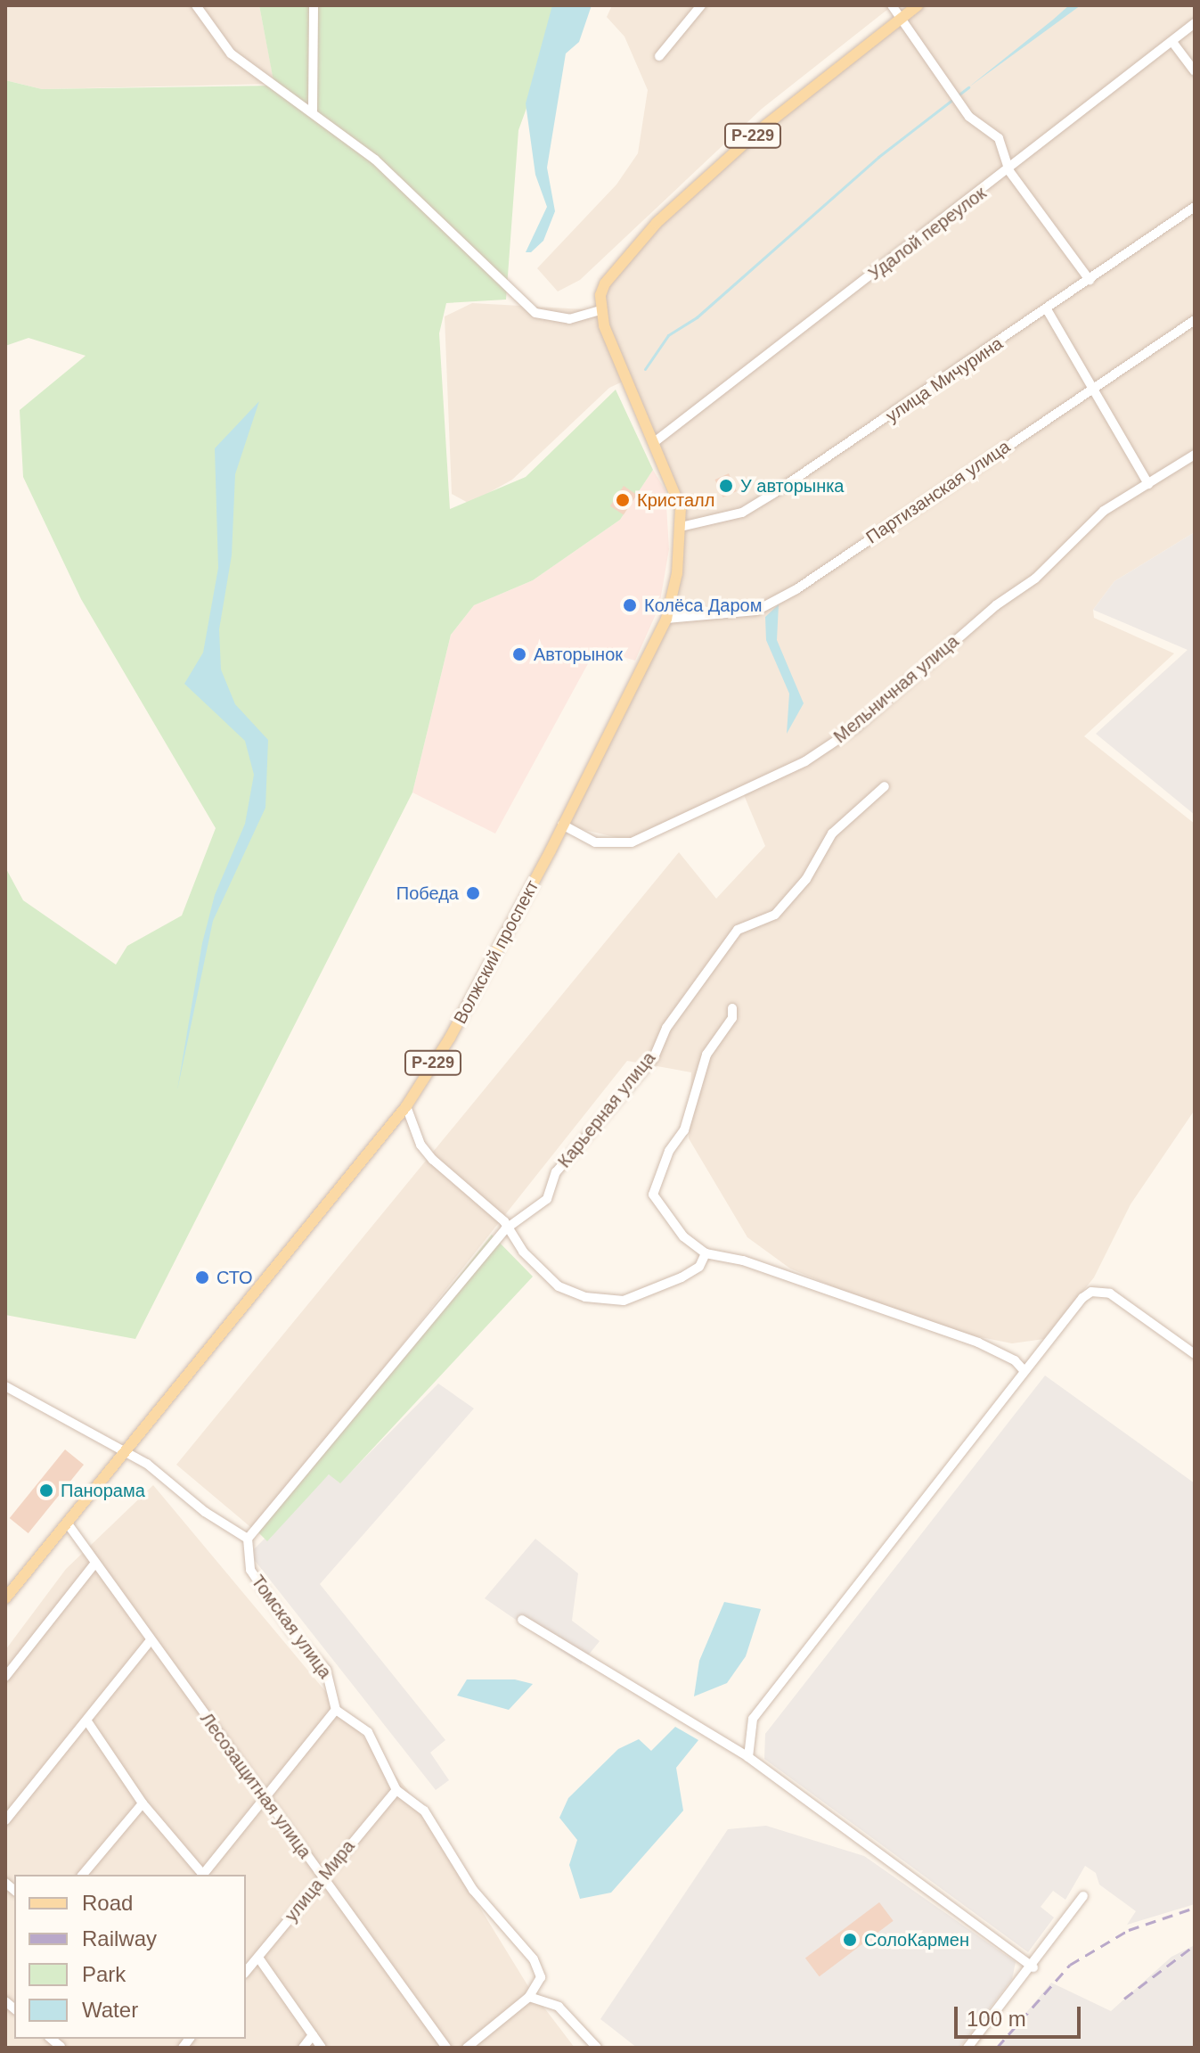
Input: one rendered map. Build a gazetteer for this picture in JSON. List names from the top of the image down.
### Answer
{
  "streets": {
    "main road": ["Р-229", "Волжский проспект"],
    "street": [
      "Удалой переулок",
      "улица Мичурина",
      "Партизанская улица",
      "Мельничная улица",
      "Карьерная улица",
      "Томская улица",
      "Лесозащитная улица",
      "улица Мира"
    ]
  },
  "crossings": [
    ["Р-229", "Волжский проспект"],
    ["Удалой переулок", "Волжский проспект"],
    ["улица Мичурина", "Волжский проспект"],
    ["Партизанская улица", "Волжский проспект"],
    ["Мельничная улица", "Волжский проспект"],
    ["Волжский проспект", "Лесозащитная улица"],
    ["Карьерная улица", "Томская улица"],
    ["Лесозащитная улица", "улица Мира"]
  ],
  "places": [
    "У авторынка",
    "Кристалл",
    "Колёса Даром",
    "Авторынок",
    "Победа",
    "СТО",
    "Панорама",
    "СолоКармен"
  ],
  "legend": [
    "Road",
    "Railway",
    "Park",
    "Water"
  ],
  "scale_bar": "100 m"
}
